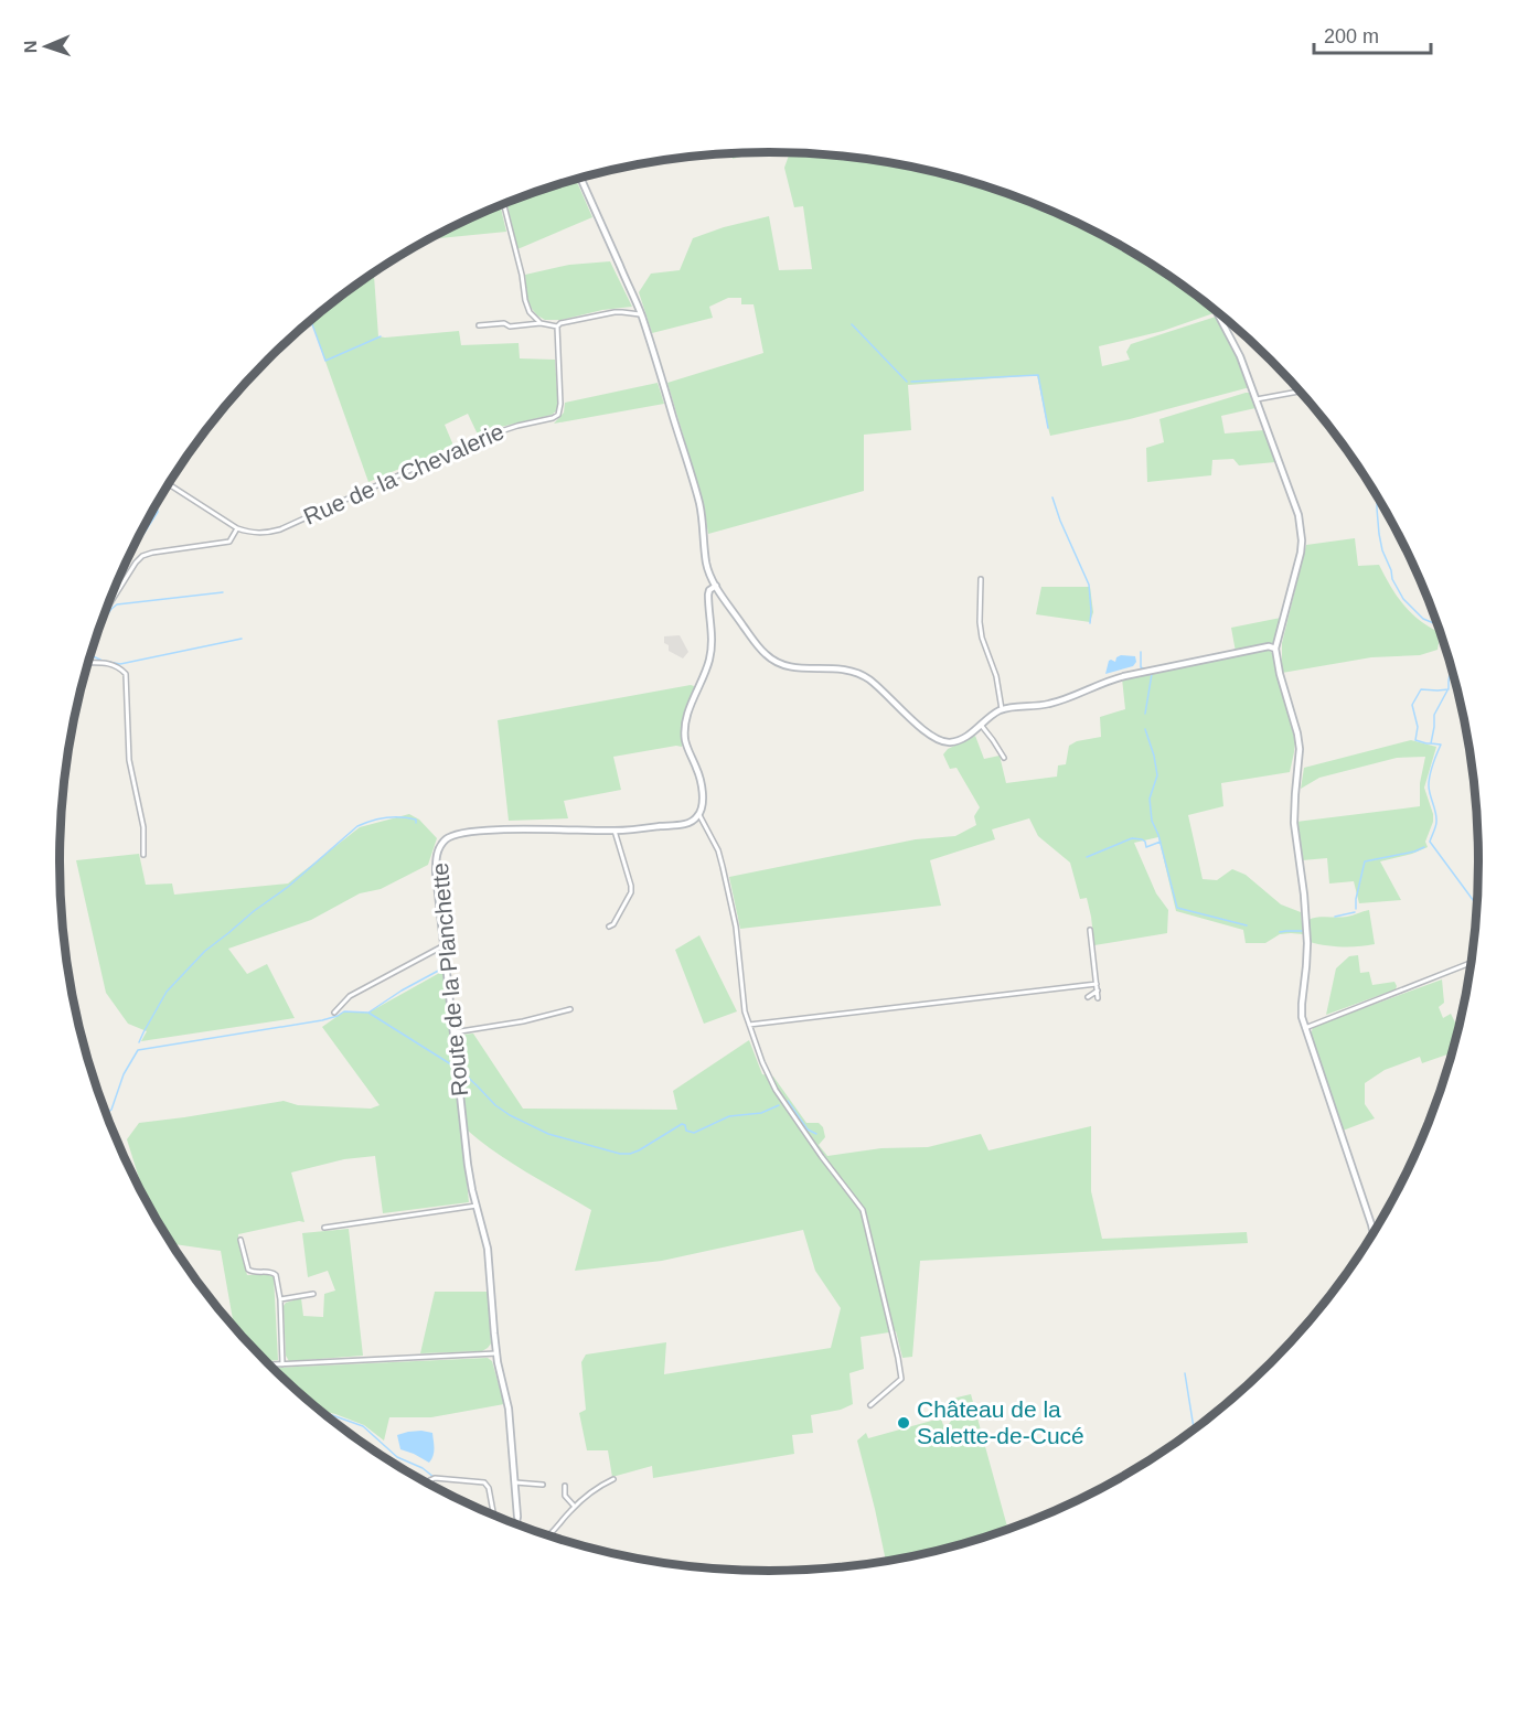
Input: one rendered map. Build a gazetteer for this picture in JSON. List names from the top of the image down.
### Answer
{
  "streets": {
    "street": ["Rue de la Chevalerie", "Route de la Planchette"]
  },
  "places": ["Château de la Salette-de-Cucé"],
  "scale_bar": "200 m",
  "north": "left"
}
